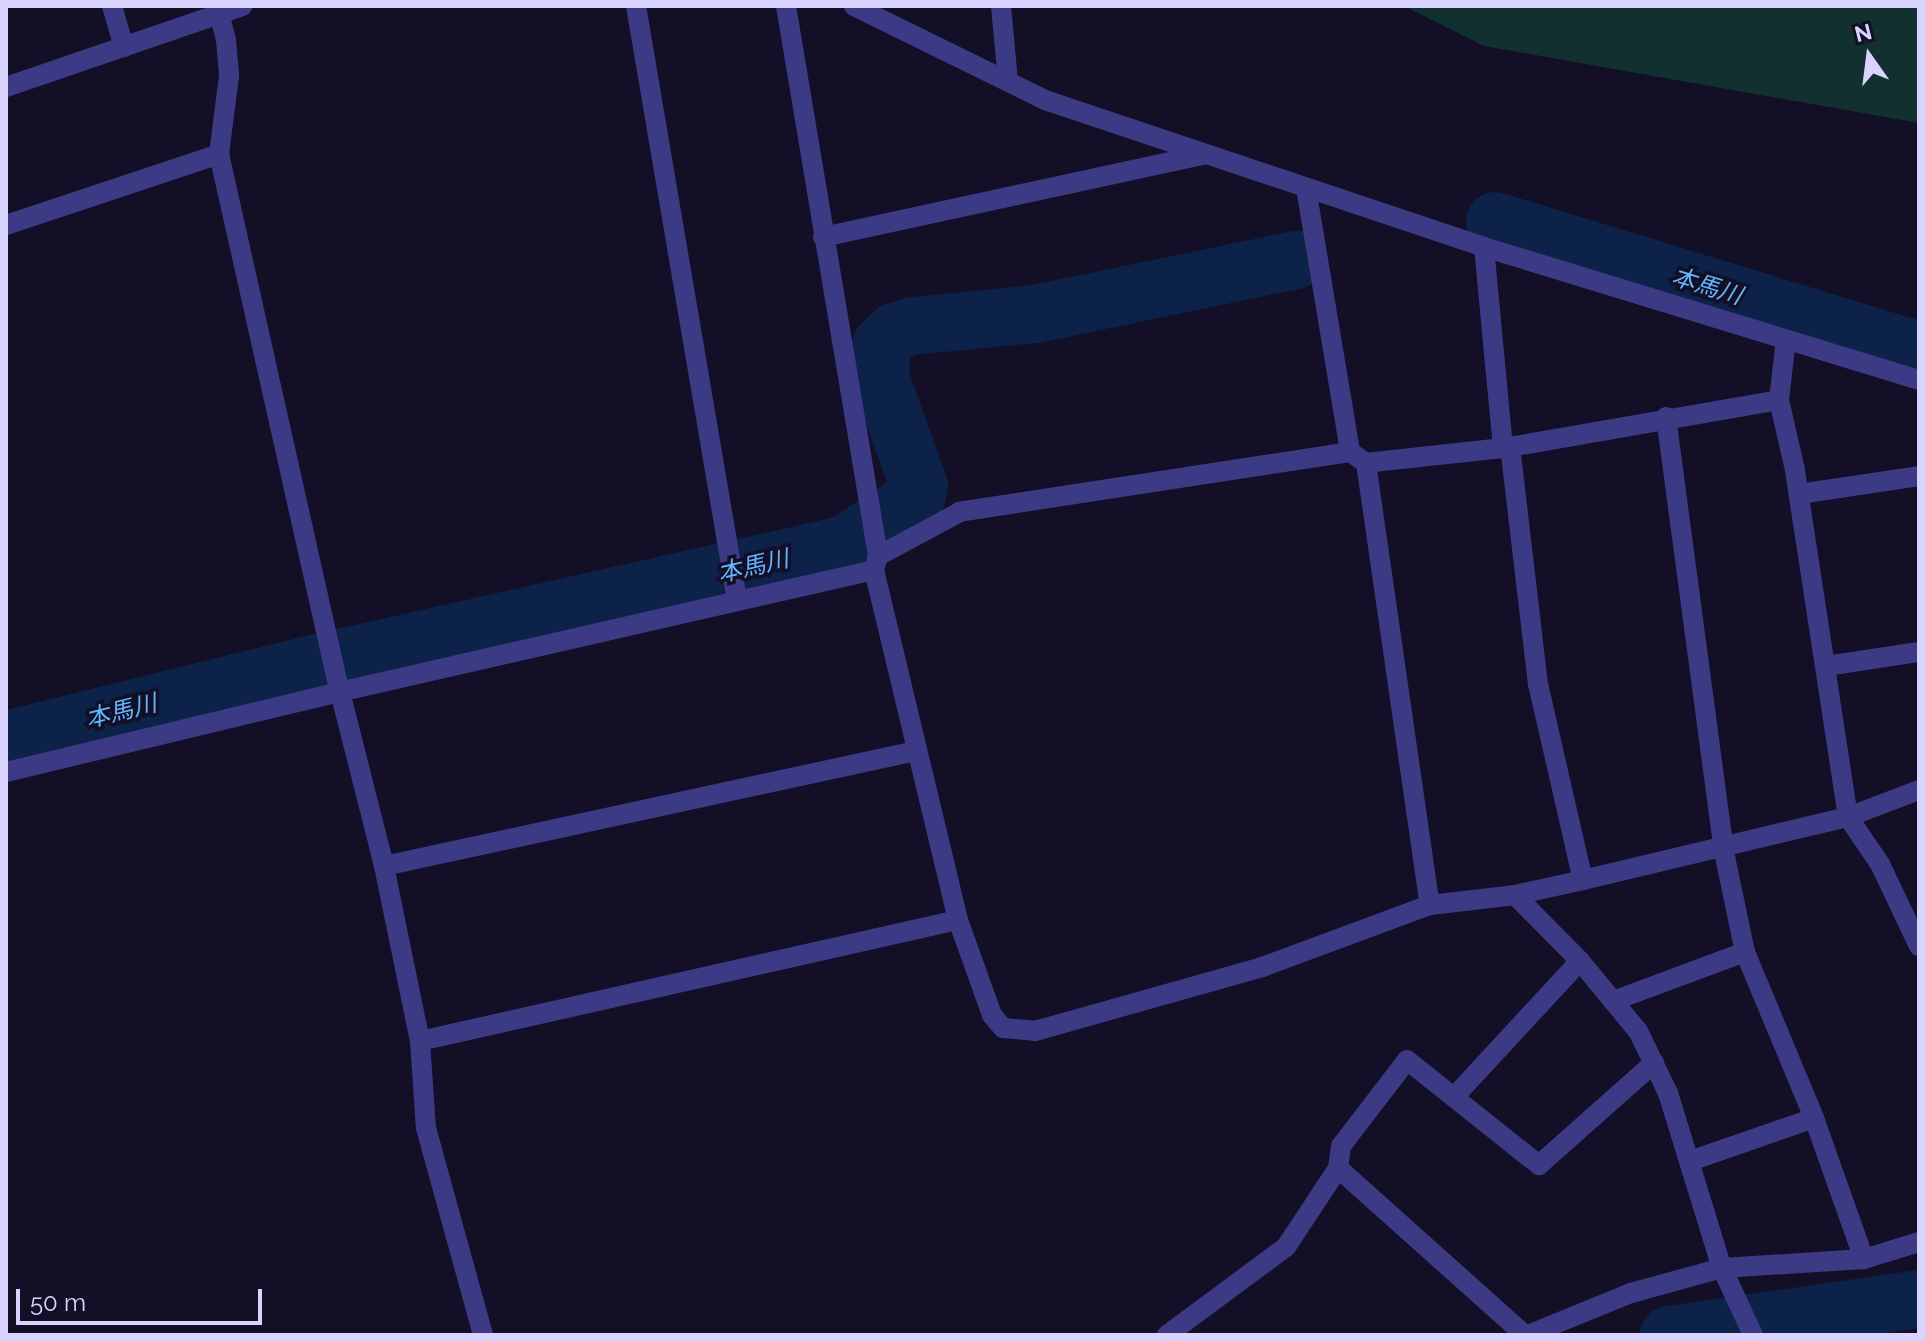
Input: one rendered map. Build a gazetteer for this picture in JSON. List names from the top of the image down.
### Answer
{
  "water": ["本馬川"],
  "scale_bar": "50 m",
  "north": "top"
}
